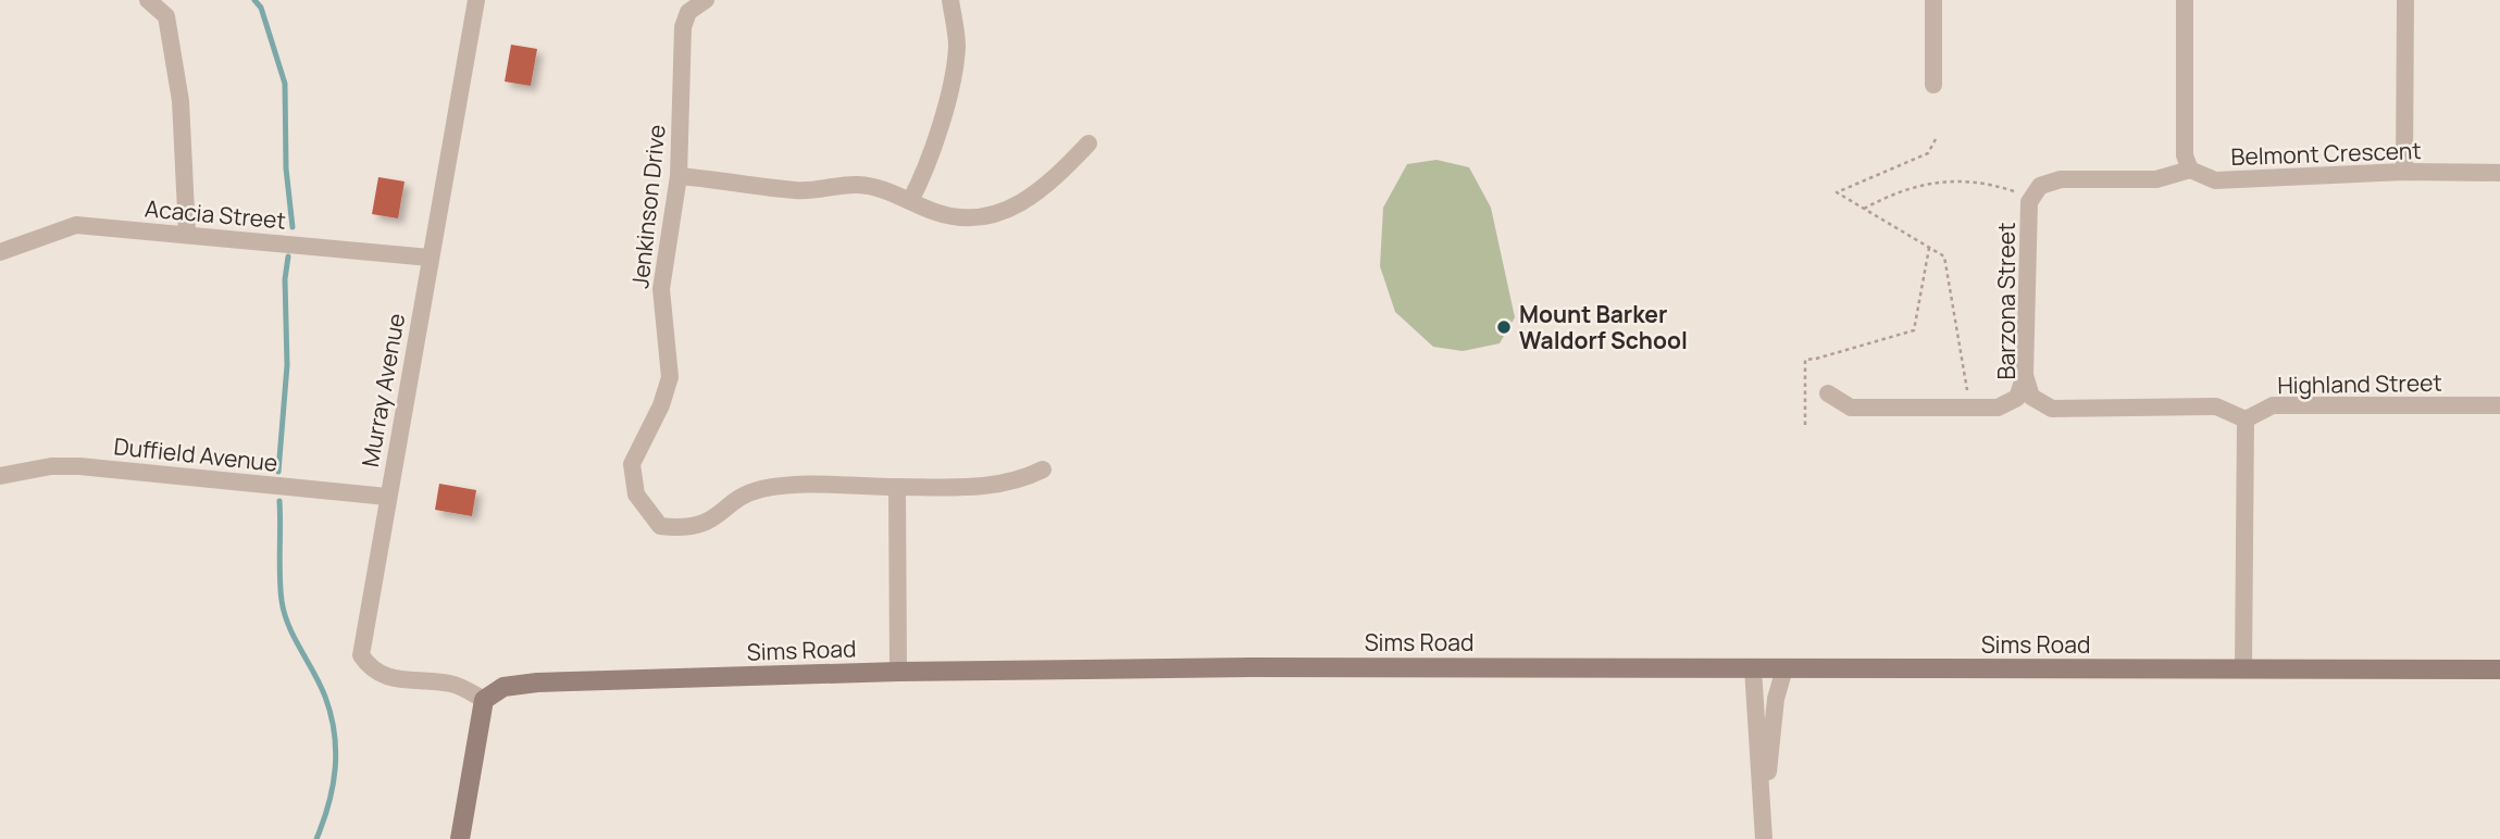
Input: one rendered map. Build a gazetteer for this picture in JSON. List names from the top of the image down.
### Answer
{
  "streets": {
    "street": [
      "Belmont Crescent",
      "Jenkinson Drive",
      "Acacia Street",
      "Barzona Street",
      "Highland Street",
      "Murray Avenue",
      "Duffield Avenue",
      "Sims Road"
    ]
  },
  "crossings": [
    ["Belmont Crescent", "Barzona Street"],
    ["Acacia Street", "Murray Avenue"],
    ["Barzona Street", "Highland Street"],
    ["Murray Avenue", "Duffield Avenue"],
    ["Murray Avenue", "Sims Road"]
  ],
  "places": ["Mount Barker Waldorf School"]
}
